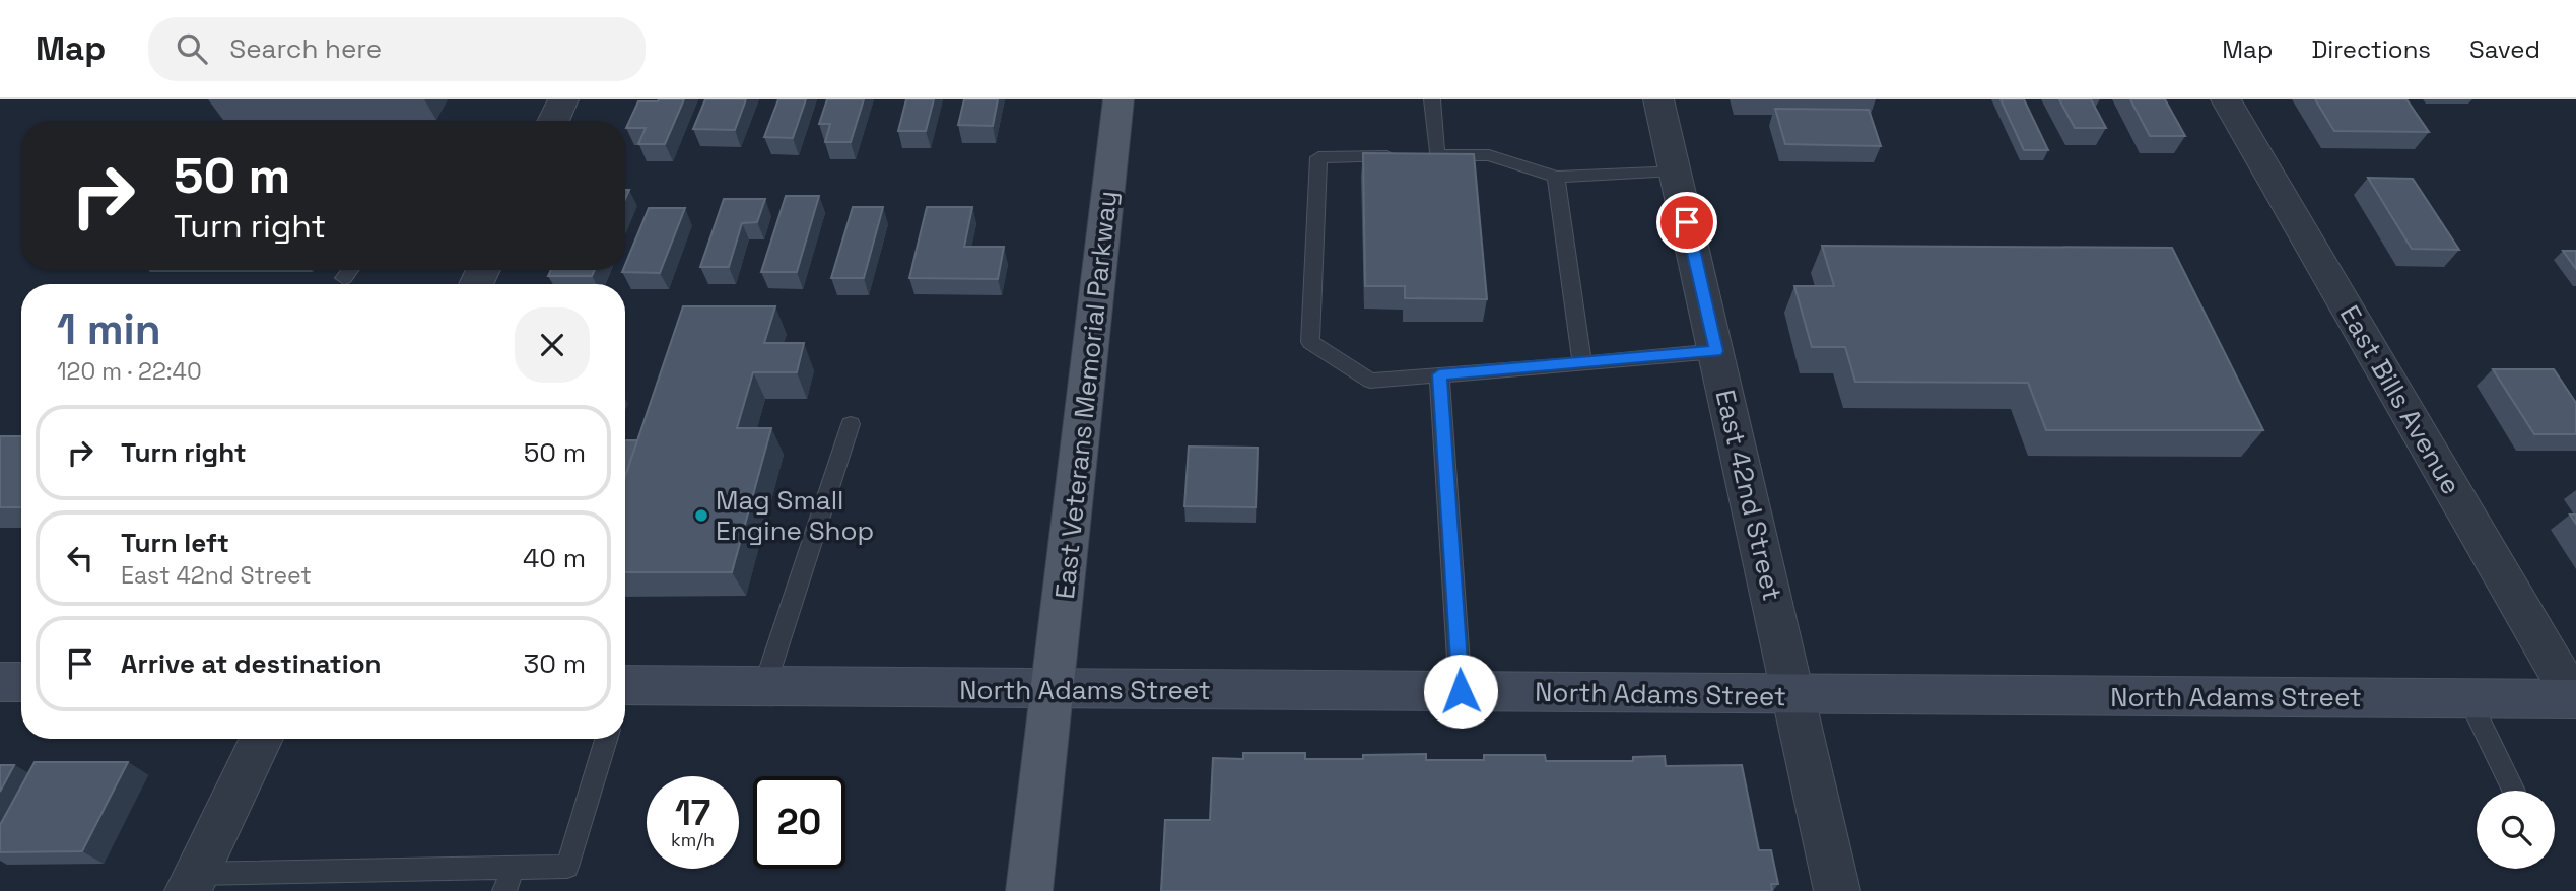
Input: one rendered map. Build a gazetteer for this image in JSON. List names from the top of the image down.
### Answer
{
  "streets": {
    "main road": ["East Veterans Memorial Parkway"],
    "street": ["East Bills Avenue", "East 42nd Street", "North Adams Street"]
  },
  "crossings": [
    ["East Veterans Memorial Parkway", "North Adams Street"],
    ["East Bills Avenue", "North Adams Street"],
    ["East 42nd Street", "North Adams Street"]
  ],
  "places": ["Mag Small Engine Shop"],
  "page": {
    "header": "Map",
    "search": "Search here",
    "nav": ["Map", "Directions", "Saved"],
    "turn": ["50 m", "Turn right"],
    "heading": ["1 min", "120 m · 22:40"],
    "list": [
      {
        "name": "Turn right",
        "value": "50 m"
      },
      {
        "name": "Turn left",
        "note": "East 42nd Street",
        "value": "40 m"
      },
      {
        "name": "Arrive at destination",
        "value": "30 m"
      }
    ],
    "speed": "17 km/h",
    "limit": "20"
  }
}
